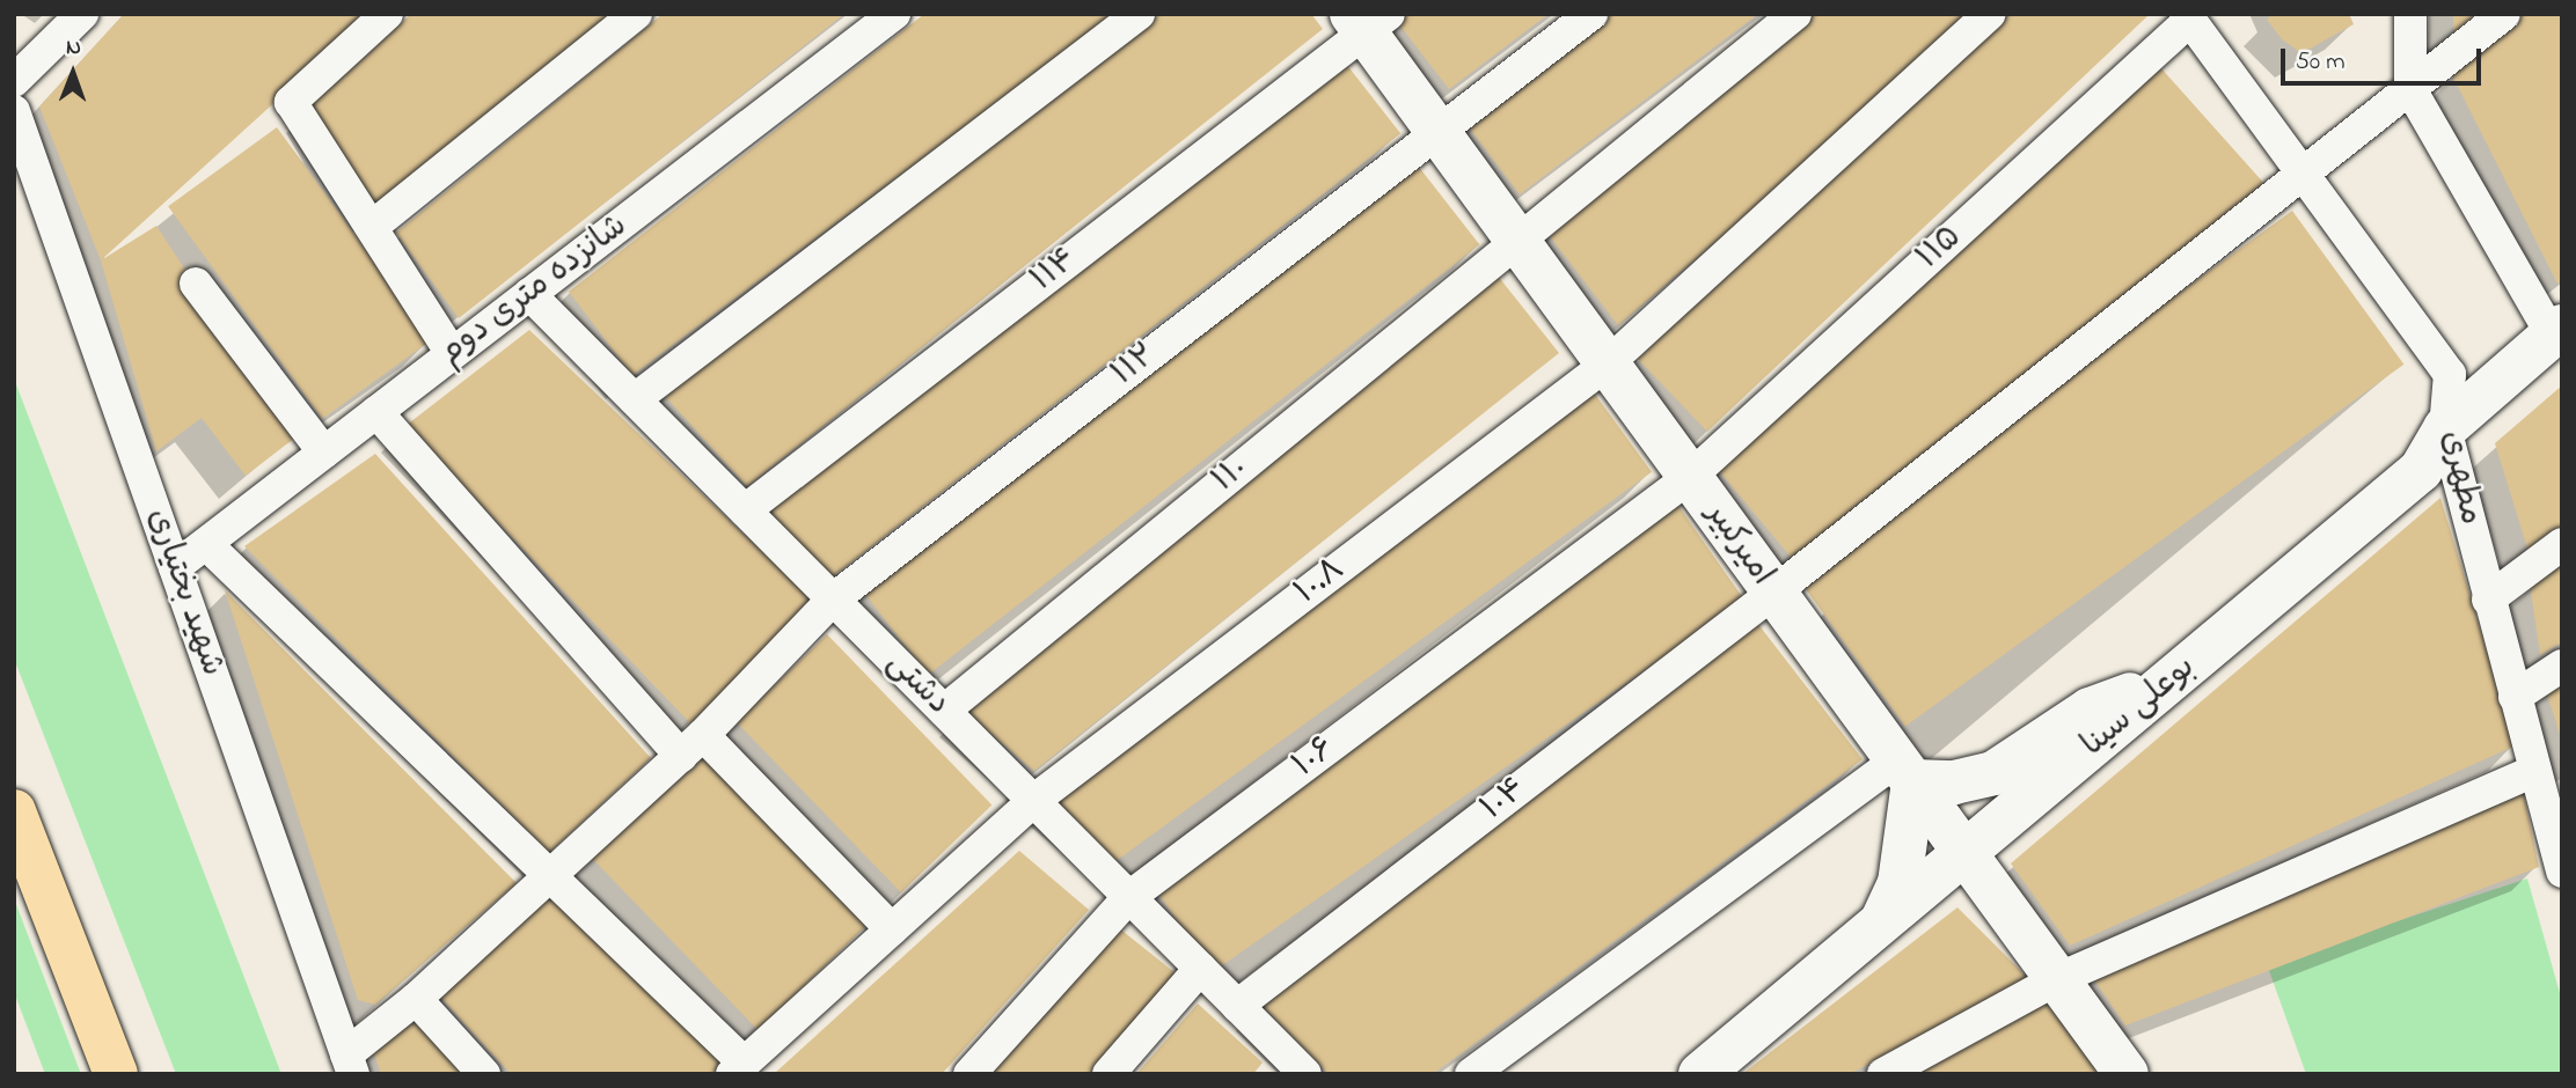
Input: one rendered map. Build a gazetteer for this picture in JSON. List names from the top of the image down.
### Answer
{
  "streets": {
    "main road": ["امیرکبیر", "بوعلی سینا"],
    "street": [
      "۱۱۵",
      "۱۱۴",
      "شانزده متری دوم",
      "۱۱۲",
      "۱۱۰",
      "مطهری",
      "۱۰.۸",
      "شهید بختیاری",
      "دشتی",
      "۱۰۶",
      "۱۰۴"
    ]
  },
  "crossings": [
    ["۱۱۵", "مطهری"],
    ["۱۱۵", "امیرکبیر"],
    ["۱۱۵", "۱۰۶"],
    ["۱۱۴", "امیرکبیر"],
    ["۱۱۴", "دشتی"],
    ["شانزده متری دوم", "شهید بختیاری"],
    ["شانزده متری دوم", "دشتی"],
    ["۱۱۲", "امیرکبیر"],
    ["۱۱۲", "شهید بختیاری"],
    ["۱۱۲", "دشتی"],
    ["۱۱۰", "امیرکبیر"],
    ["۱۱۰", "دشتی"],
    ["مطهری", "بوعلی سینا"],
    ["مطهری", "۱۰۴"],
    ["امیرکبیر", "۱۰.۸"],
    ["امیرکبیر", "بوعلی سینا"],
    ["امیرکبیر", "۱۰۶"],
    ["امیرکبیر", "۱۰۴"],
    ["۱۰.۸", "دشتی"],
    ["دشتی", "۱۰۶"],
    ["دشتی", "۱۰۴"]
  ],
  "scale_bar": "50 m",
  "north": "top"
}
